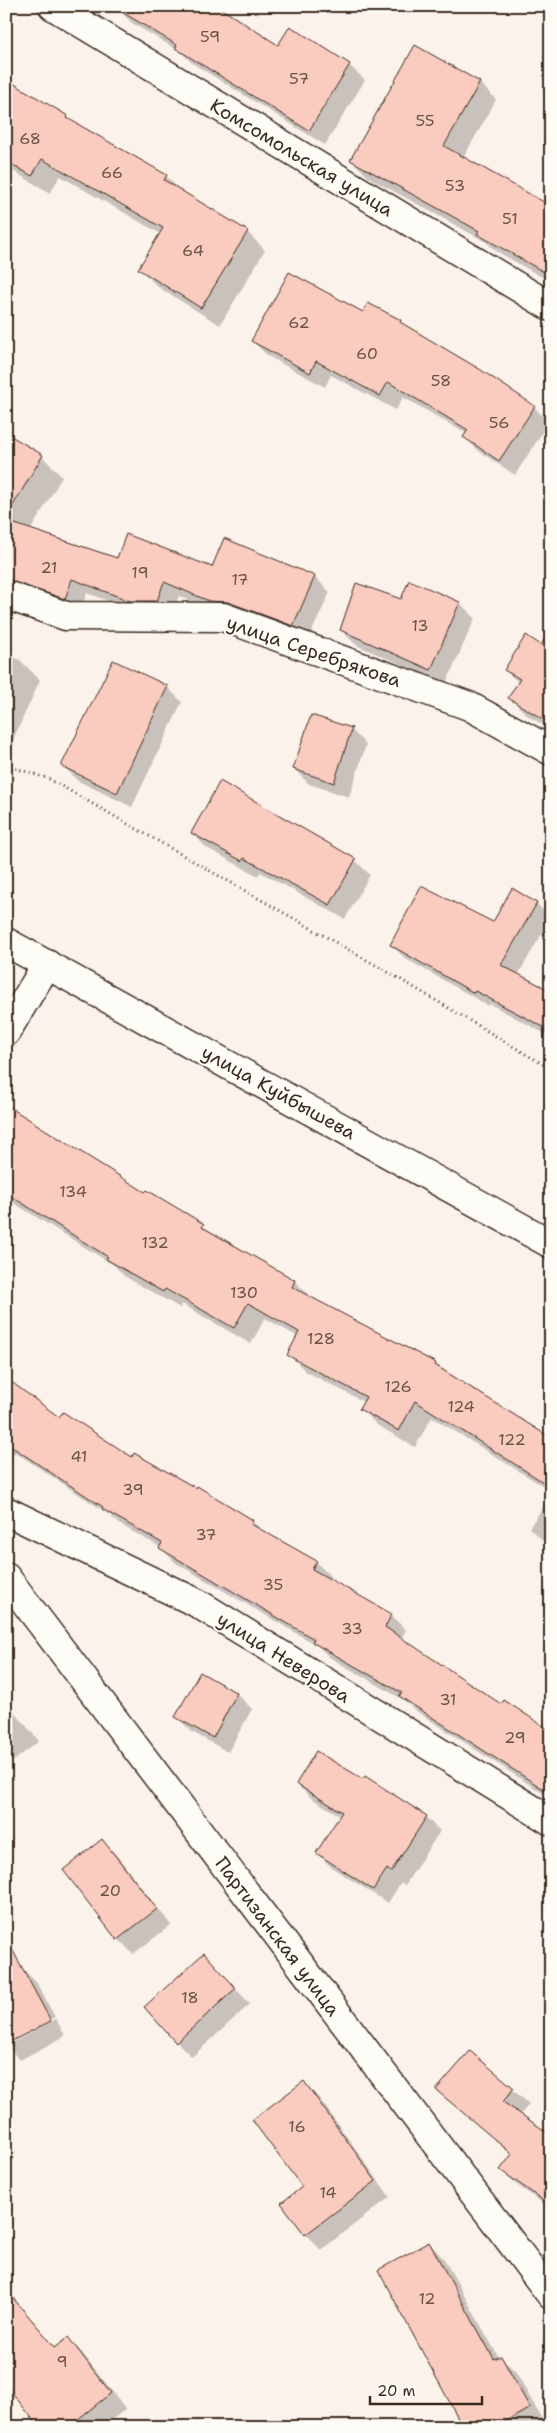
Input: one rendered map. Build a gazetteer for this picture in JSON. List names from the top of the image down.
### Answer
{
  "streets": {
    "street": [
      "Комсомольская улица",
      "улица Серебрякова",
      "улица Куйбышева",
      "улица Неверова",
      "Партизанская улица"
    ]
  },
  "house_numbers": [
    "59",
    "57",
    "55",
    "68",
    "66",
    "53",
    "51",
    "64",
    "62",
    "60",
    "58",
    "56",
    "21",
    "19",
    "17",
    "13",
    "134",
    "132",
    "130",
    "128",
    "126",
    "124",
    "122",
    "41",
    "39",
    "37",
    "35",
    "33",
    "31",
    "29",
    "20",
    "18",
    "16",
    "14",
    "12",
    "9"
  ],
  "scale_bar": "20 m"
}
